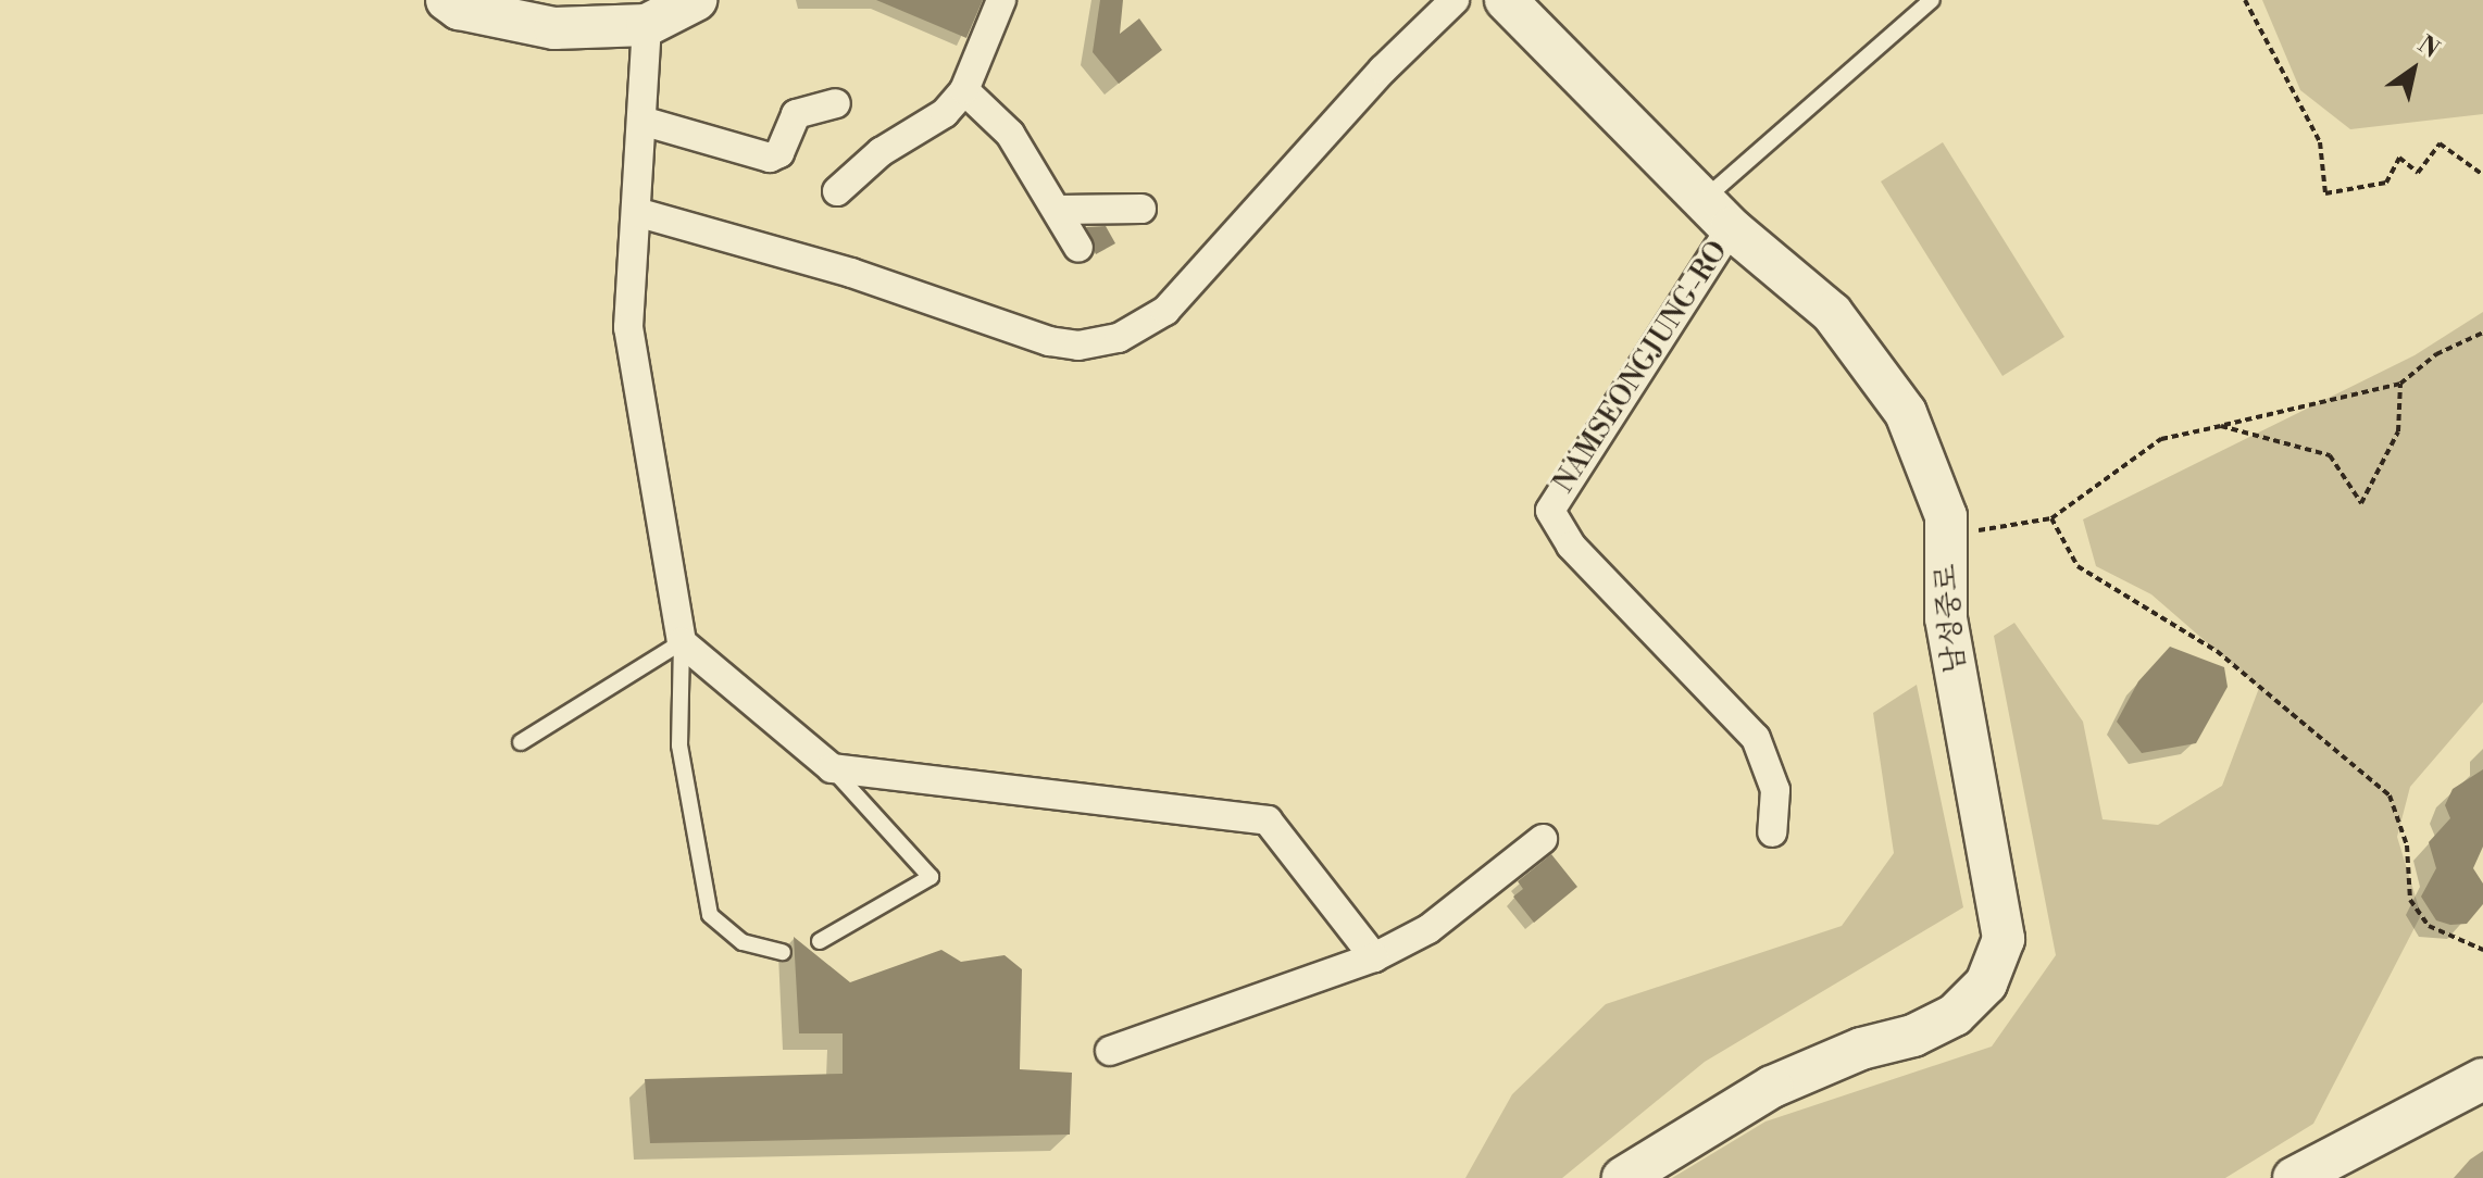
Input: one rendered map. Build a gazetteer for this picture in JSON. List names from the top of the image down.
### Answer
{
  "streets": {
    "street": ["NAMSEONGJUNG-RO", "남성중로"]
  },
  "crossings": [
    ["NAMSEONGJUNG-RO", "남성중로"]
  ],
  "north": "top right"
}
